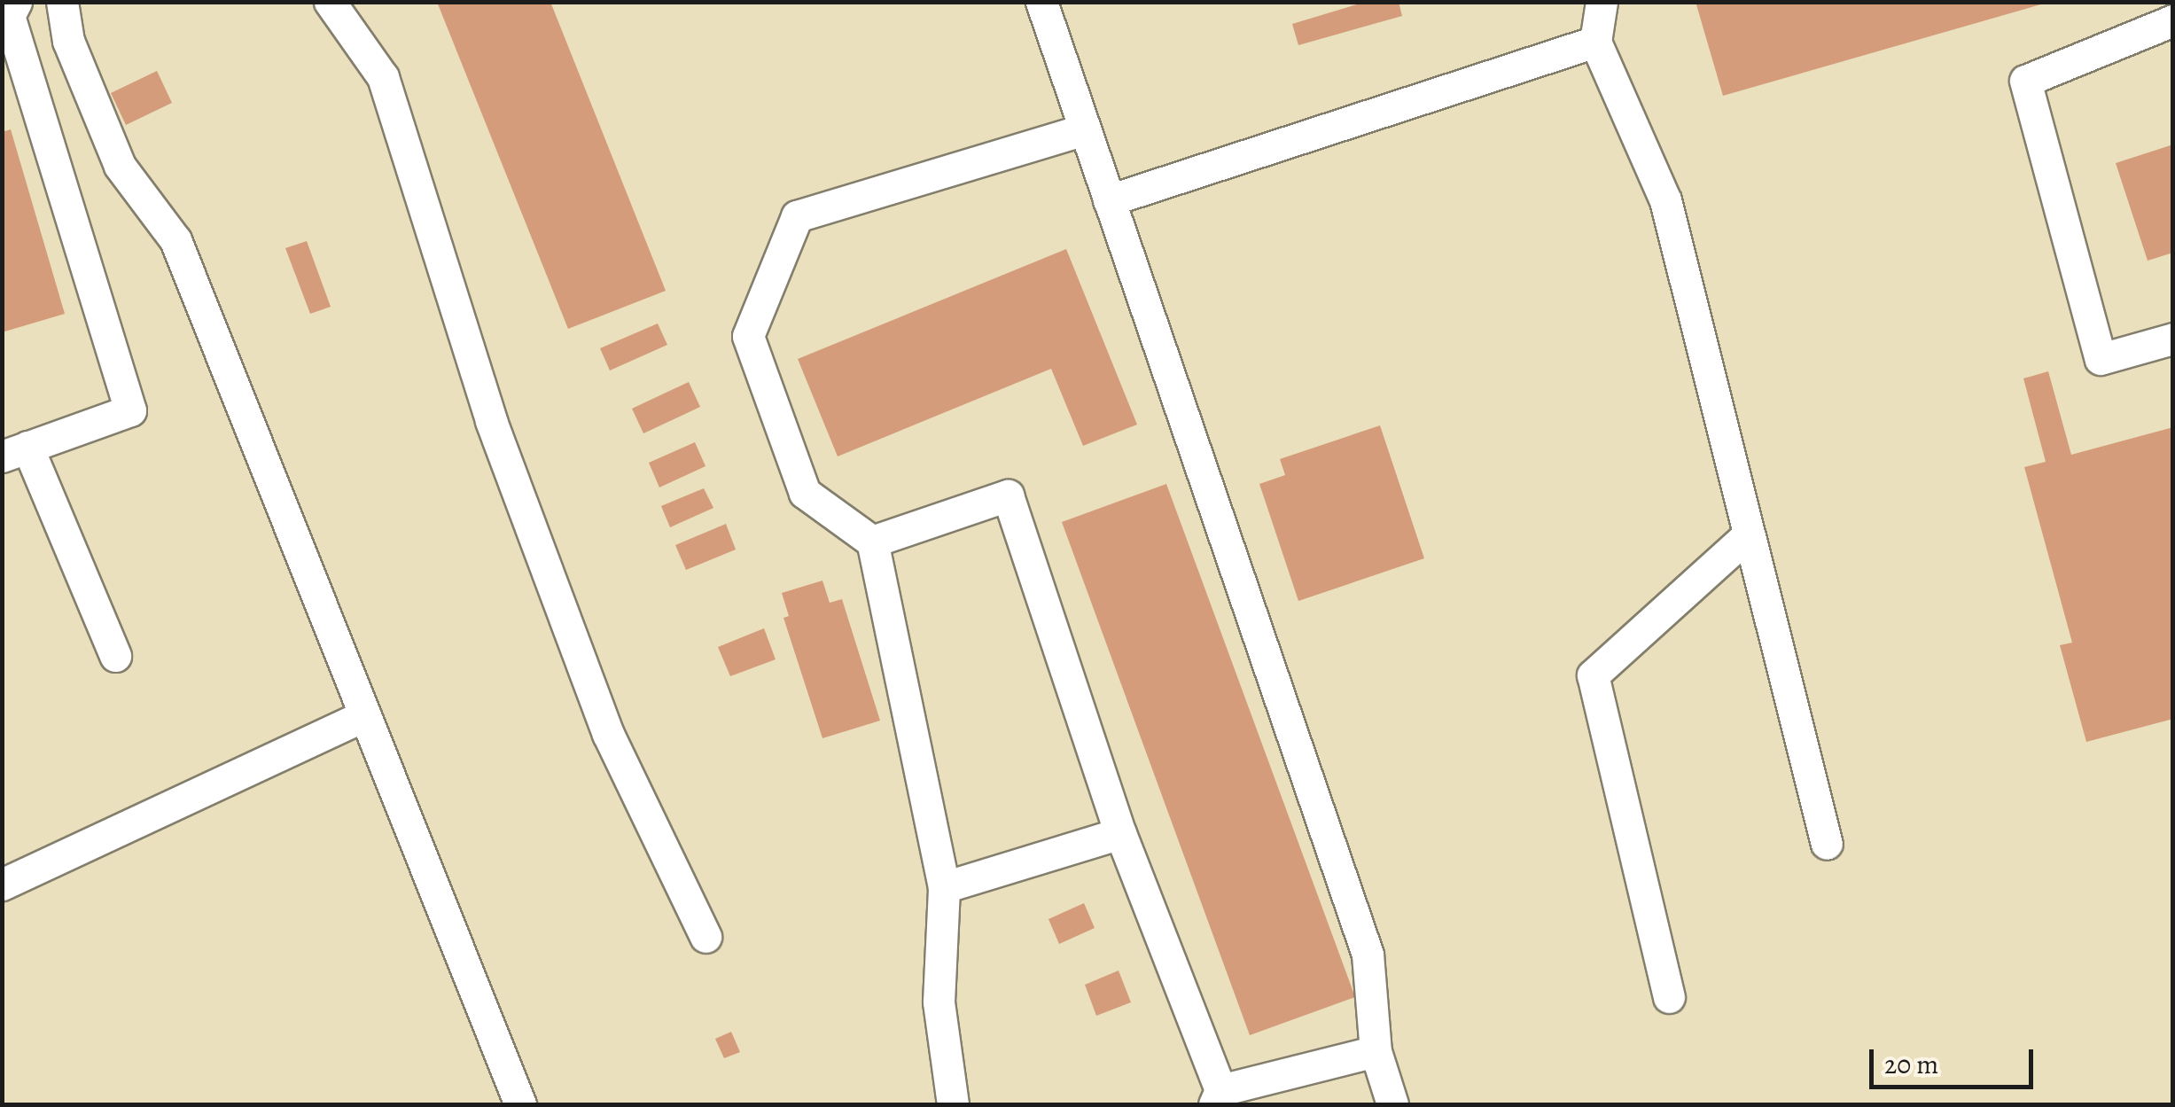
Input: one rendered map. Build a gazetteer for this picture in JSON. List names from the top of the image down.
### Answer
{
  "scale_bar": "20 m"
}
